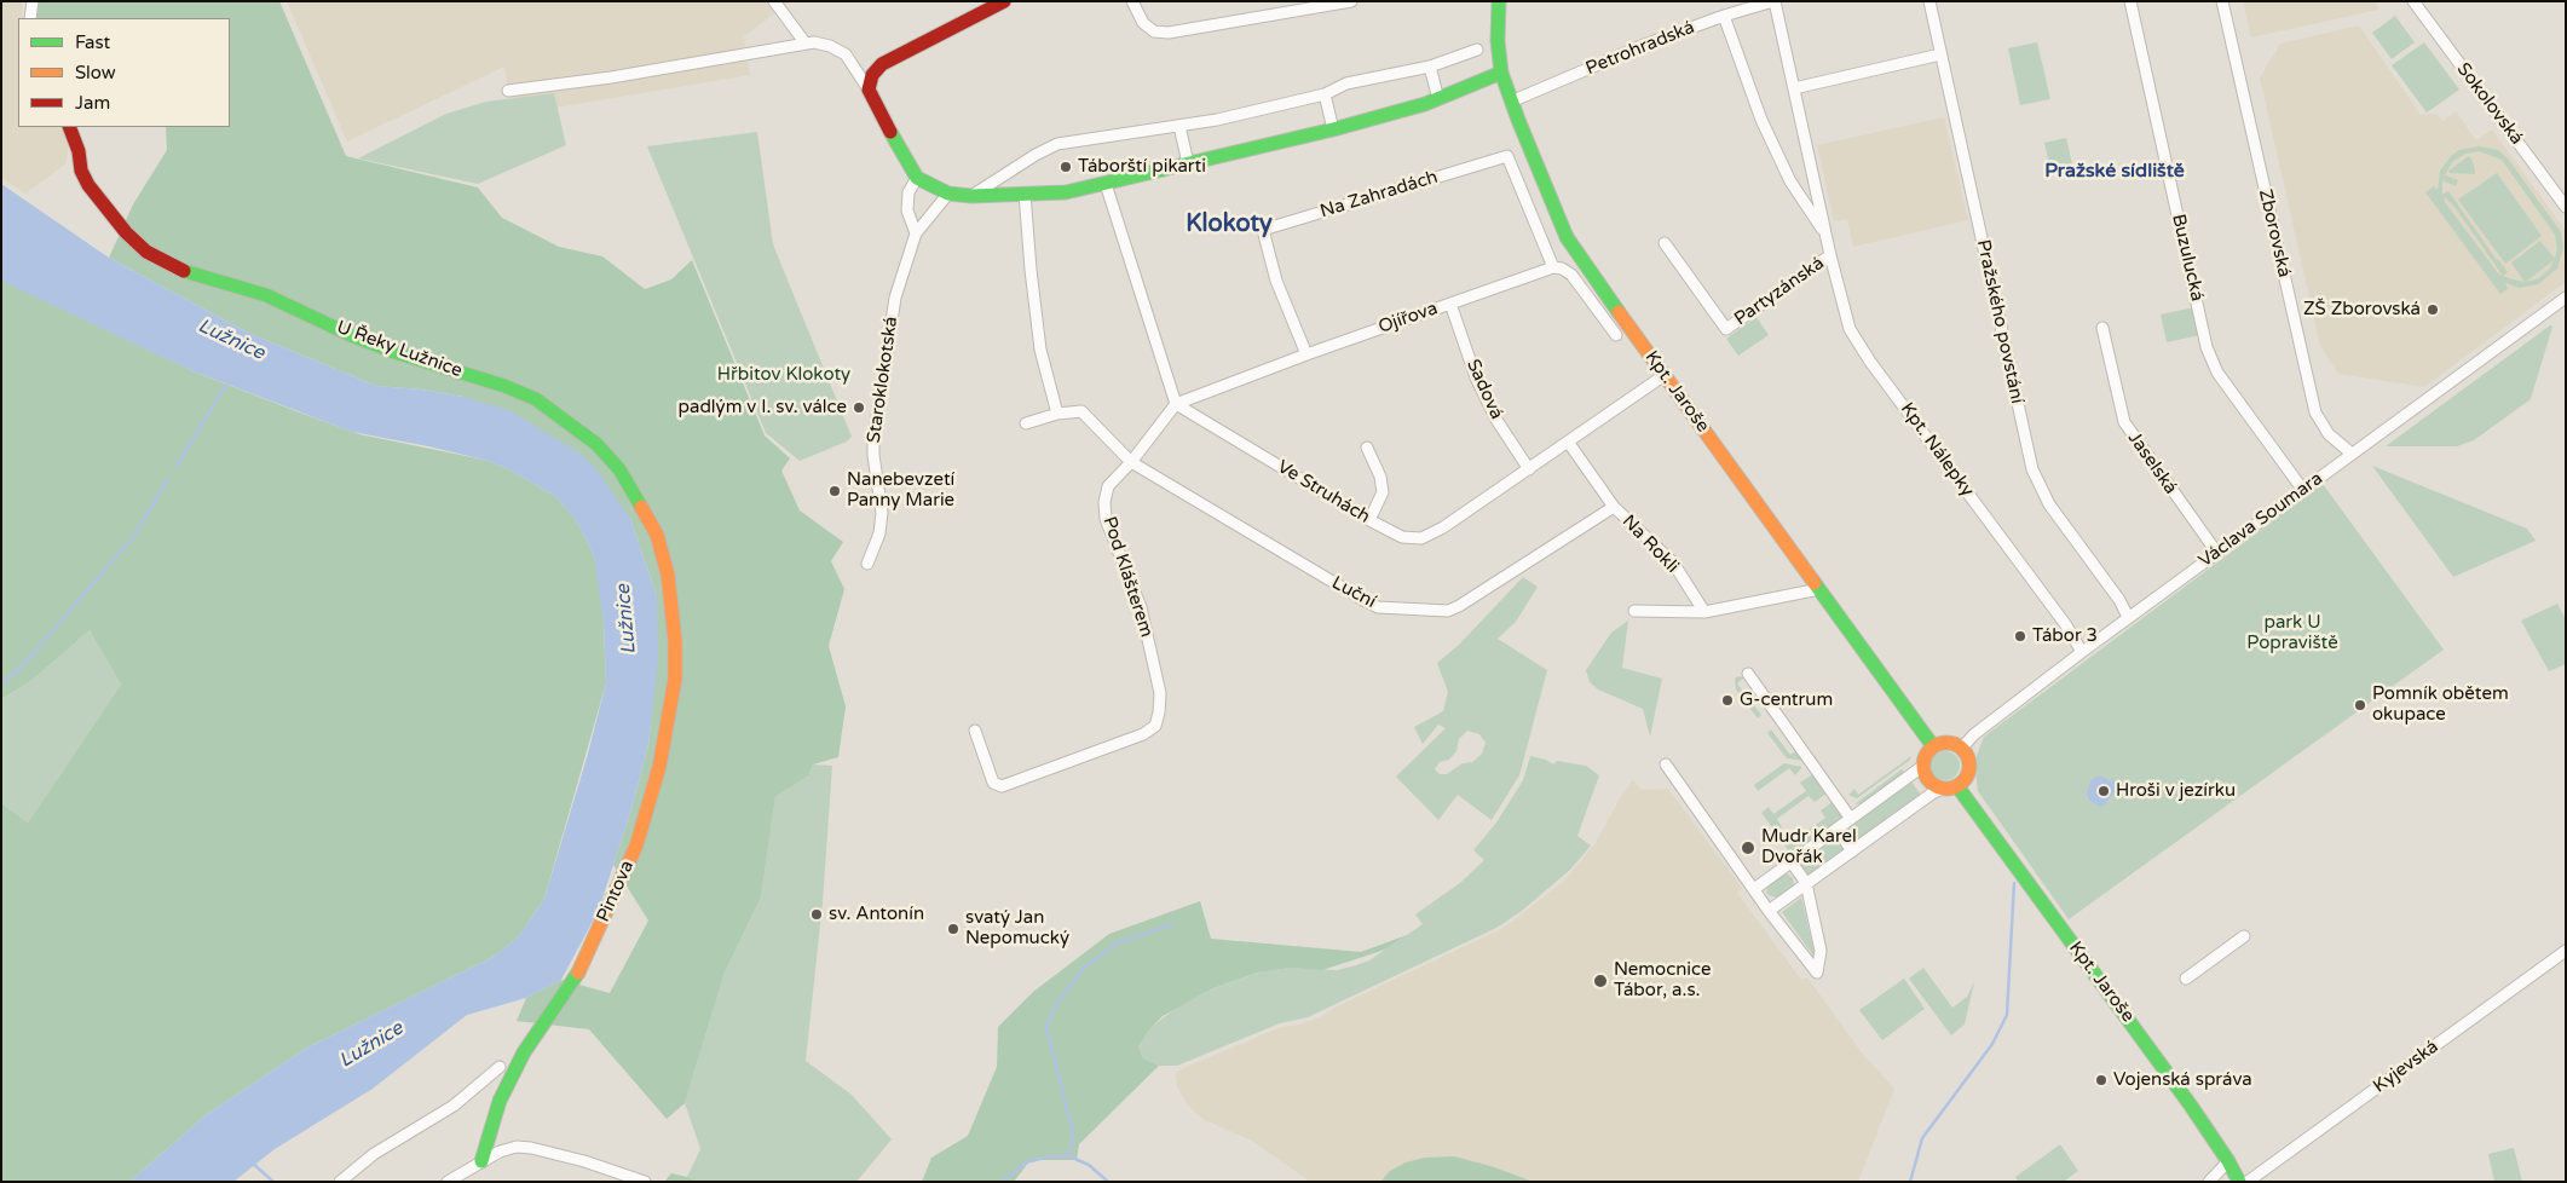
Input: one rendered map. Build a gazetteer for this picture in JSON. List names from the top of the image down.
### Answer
{
  "streets": {
    "street": [
      "Petrohradská",
      "Sokolovská",
      "Na Zahradách",
      "Zborovská",
      "Buzulucká",
      "Partyzánská",
      "Ojířova",
      "Pražského povstání",
      "U Řeky Lužnice",
      "Staroklokotská",
      "Sadová",
      "Kpt. Jaroše",
      "Kpt. Nálepky",
      "Jaselská",
      "Ve Struhách",
      "Václava Soumara",
      "Na Rokli",
      "Pod Klášterem",
      "Luční",
      "Pintova",
      "Kyjevská"
    ]
  },
  "crossings": [
    ["Petrohradská", "Kpt. Jaroše"],
    ["Petrohradská", "Kpt. Nálepky"],
    ["Na Zahradách", "Ojířova"],
    ["Zborovská", "Václava Soumara"],
    ["Buzulucká", "Václava Soumara"],
    ["Partyzánská", "Kpt. Nálepky"],
    ["Ojířova", "Sadová"],
    ["Ojířova", "Ve Struhách"],
    ["Ojířova", "Pod Klášterem"],
    ["Pražského povstání", "Václava Soumara"],
    ["U Řeky Lužnice", "Pintova"],
    ["Sadová", "Ve Struhách"],
    ["Kpt. Jaroše", "Ve Struhách"],
    ["Kpt. Jaroše", "Václava Soumara"],
    ["Kpt. Nálepky", "Václava Soumara"],
    ["Jaselská", "Václava Soumara"],
    ["Ve Struhách", "Na Rokli"],
    ["Ve Struhách", "Pod Klášterem"],
    ["Na Rokli", "Luční"],
    ["Pod Klášterem", "Luční"]
  ],
  "districts": ["Pražské sídliště", "Klokoty"],
  "water": ["Lužnice"],
  "parks": ["Hřbitov Klokoty", "park U Popraviště"],
  "places": [
    "Táborští pikarti",
    "ZŠ Zborovská",
    "padlým v I. sv. válce",
    "Nanebevzetí Panny Marie",
    "Tábor 3",
    "G-centrum",
    "Pomník obětem okupace",
    "Hroši v jezírku",
    "Mudr Karel Dvořák",
    "sv. Antonín",
    "svatý Jan Nepomucký",
    "Nemocnice Tábor, a.s.",
    "Vojenská správa"
  ],
  "legend": ["Fast", "Slow", "Jam"]
}
